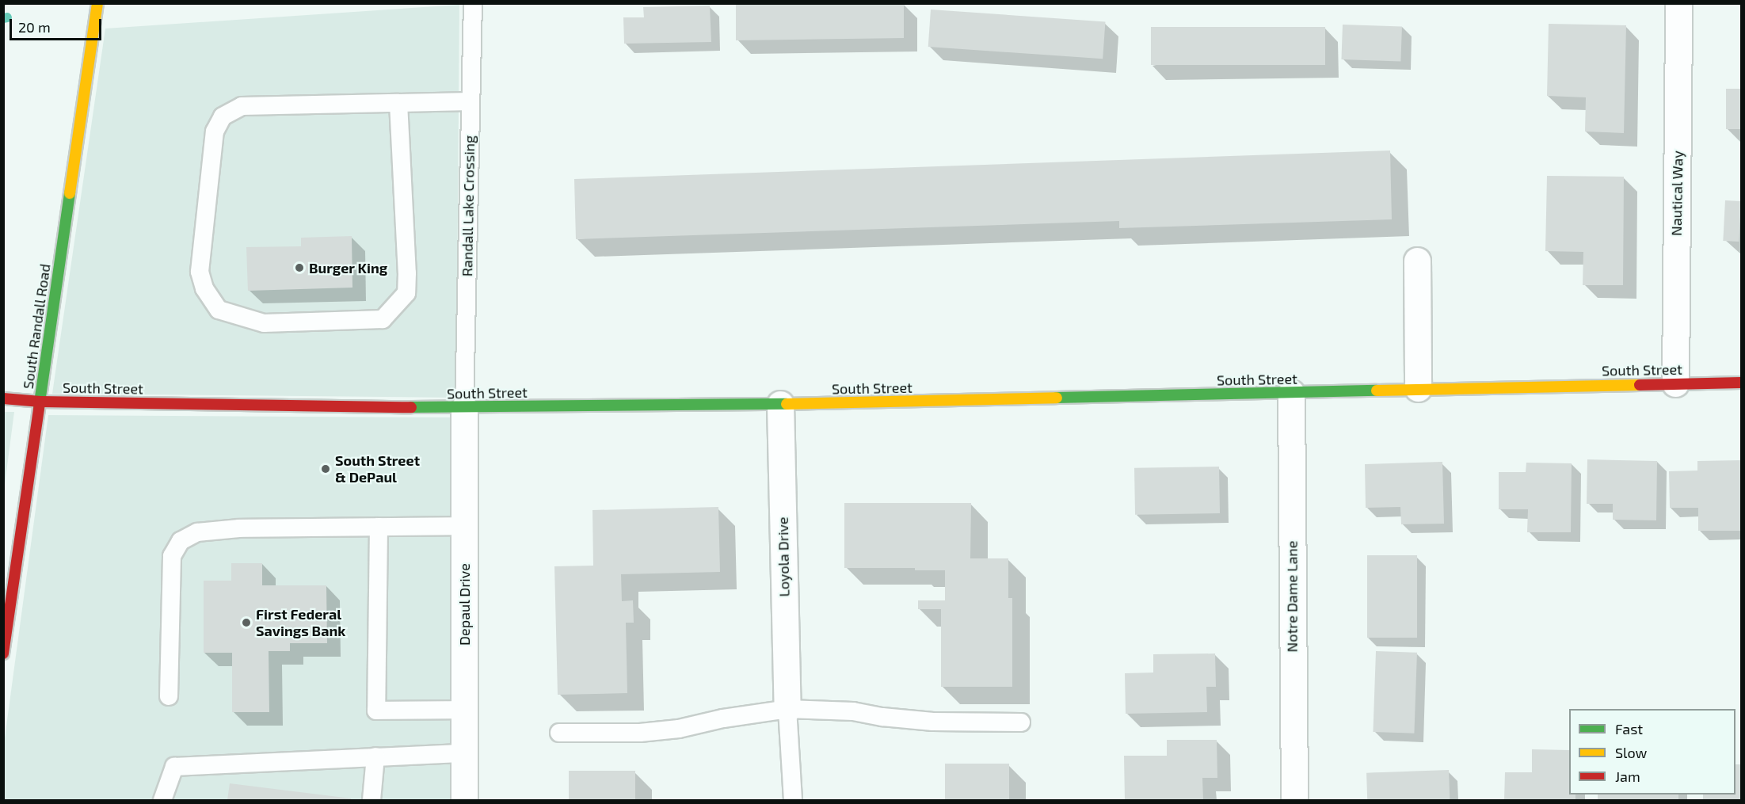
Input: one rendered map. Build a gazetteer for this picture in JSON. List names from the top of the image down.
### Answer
{
  "streets": {
    "street": [
      "Nautical Way",
      "South Randall Road",
      "South Street",
      "Loyola Drive",
      "Notre Dame Lane",
      "Depaul Drive"
    ],
    "lane": ["Randall Lake Crossing"]
  },
  "crossings": [
    ["Nautical Way", "South Street"],
    ["Randall Lake Crossing", "South Street"],
    ["Randall Lake Crossing", "Depaul Drive"],
    ["South Randall Road", "South Street"],
    ["South Street", "Loyola Drive"],
    ["South Street", "Notre Dame Lane"],
    ["South Street", "Depaul Drive"]
  ],
  "places": ["Burger King", "South Street & DePaul", "First Federal Savings Bank"],
  "legend": ["Fast", "Slow", "Jam"],
  "scale_bar": "20 m"
}
